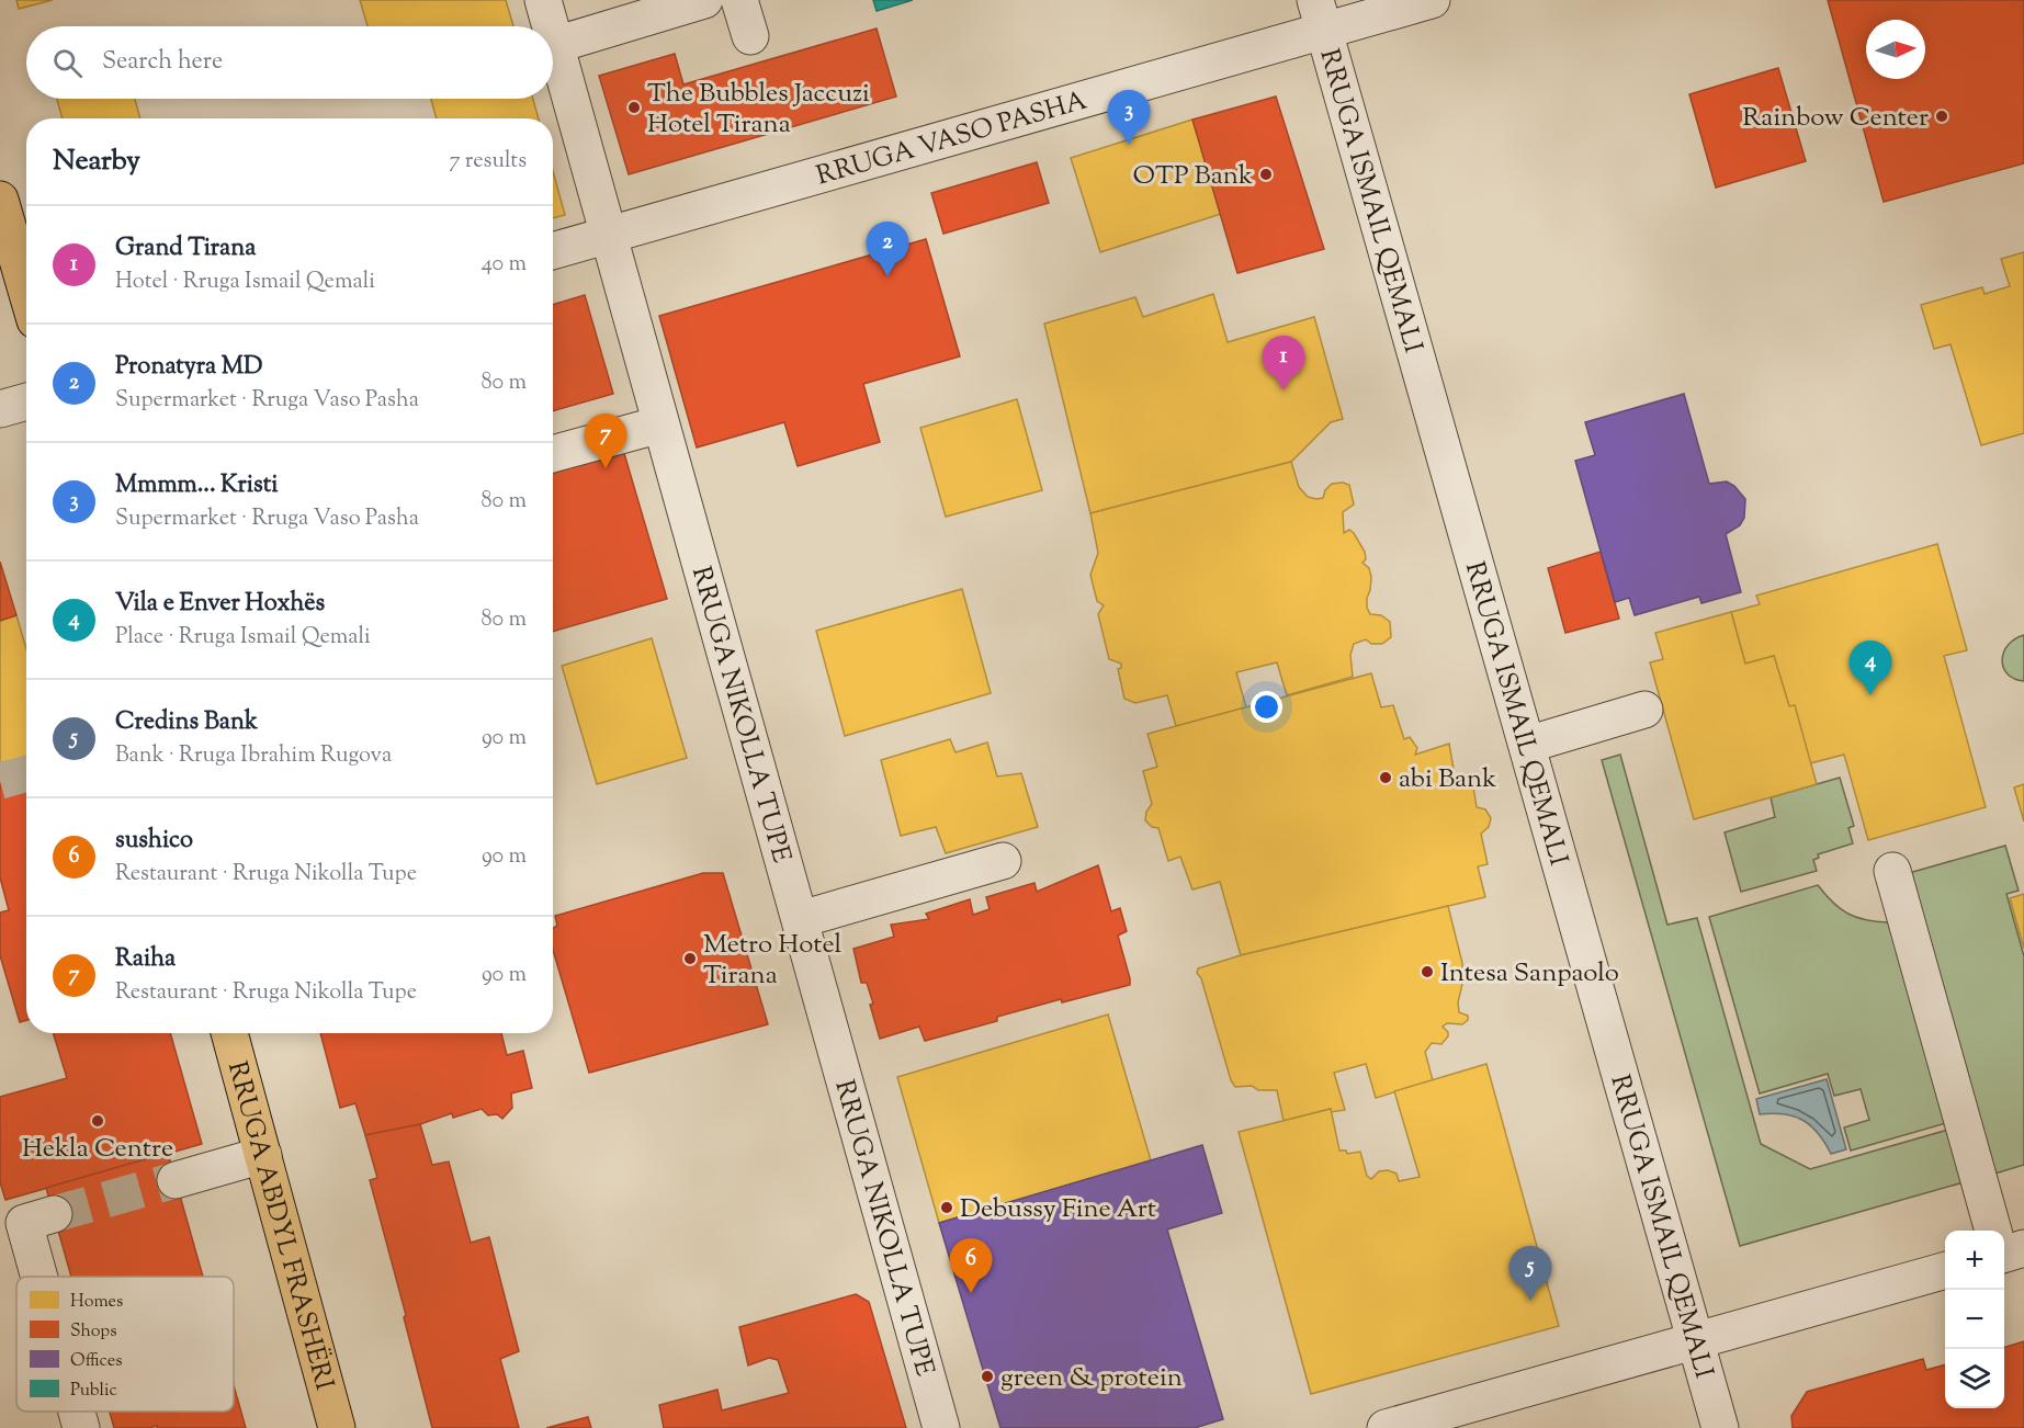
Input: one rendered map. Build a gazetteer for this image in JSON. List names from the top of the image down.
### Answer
{
  "streets": {
    "main road": ["RRUGA ABDYL FRASHËRI"],
    "street": ["RRUGA VASO PASHA", "RRUGA ISMAIL QEMALI", "RRUGA NIKOLLA TUPE"]
  },
  "crossings": [
    ["RRUGA VASO PASHA", "RRUGA ISMAIL QEMALI"],
    ["RRUGA VASO PASHA", "RRUGA NIKOLLA TUPE"]
  ],
  "places": [
    "The Bubbles Jaccuzi Hotel Tirana",
    "Rainbow Center",
    "OTP Bank",
    "abi Bank",
    "Metro Hotel Tirana",
    "Intesa Sanpaolo",
    "Hekla Centre",
    "Debussy Fine Art",
    "green & protein"
  ],
  "legend": [
    "Homes",
    "Shops",
    "Offices",
    "Public"
  ],
  "north": "right",
  "page": {
    "search": "Search here",
    "pins": [
      "3",
      "2",
      "1",
      "7",
      "4",
      "6",
      "5"
    ],
    "heading": ["Nearby", "7 results"],
    "list": [
      {
        "mark": "1",
        "name": "Grand Tirana",
        "note": "Hotel · Rruga Ismail Qemali",
        "value": "40 m"
      },
      {
        "mark": "2",
        "name": "Pronatyra MD",
        "note": "Supermarket · Rruga Vaso Pasha",
        "value": "80 m"
      },
      {
        "mark": "3",
        "name": "Mmmm... Kristi",
        "note": "Supermarket · Rruga Vaso Pasha",
        "value": "80 m"
      },
      {
        "mark": "4",
        "name": "Vila e Enver Hoxhës",
        "note": "Place · Rruga Ismail Qemali",
        "value": "80 m"
      },
      {
        "mark": "5",
        "name": "Credins Bank",
        "note": "Bank · Rruga Ibrahim Rugova",
        "value": "90 m"
      },
      {
        "mark": "6",
        "name": "sushico",
        "note": "Restaurant · Rruga Nikolla Tupe",
        "value": "90 m"
      },
      {
        "mark": "7",
        "name": "Raiha",
        "note": "Restaurant · Rruga Nikolla Tupe",
        "value": "90 m"
      }
    ],
    "map_buttons": ["+", "−"]
  }
}
